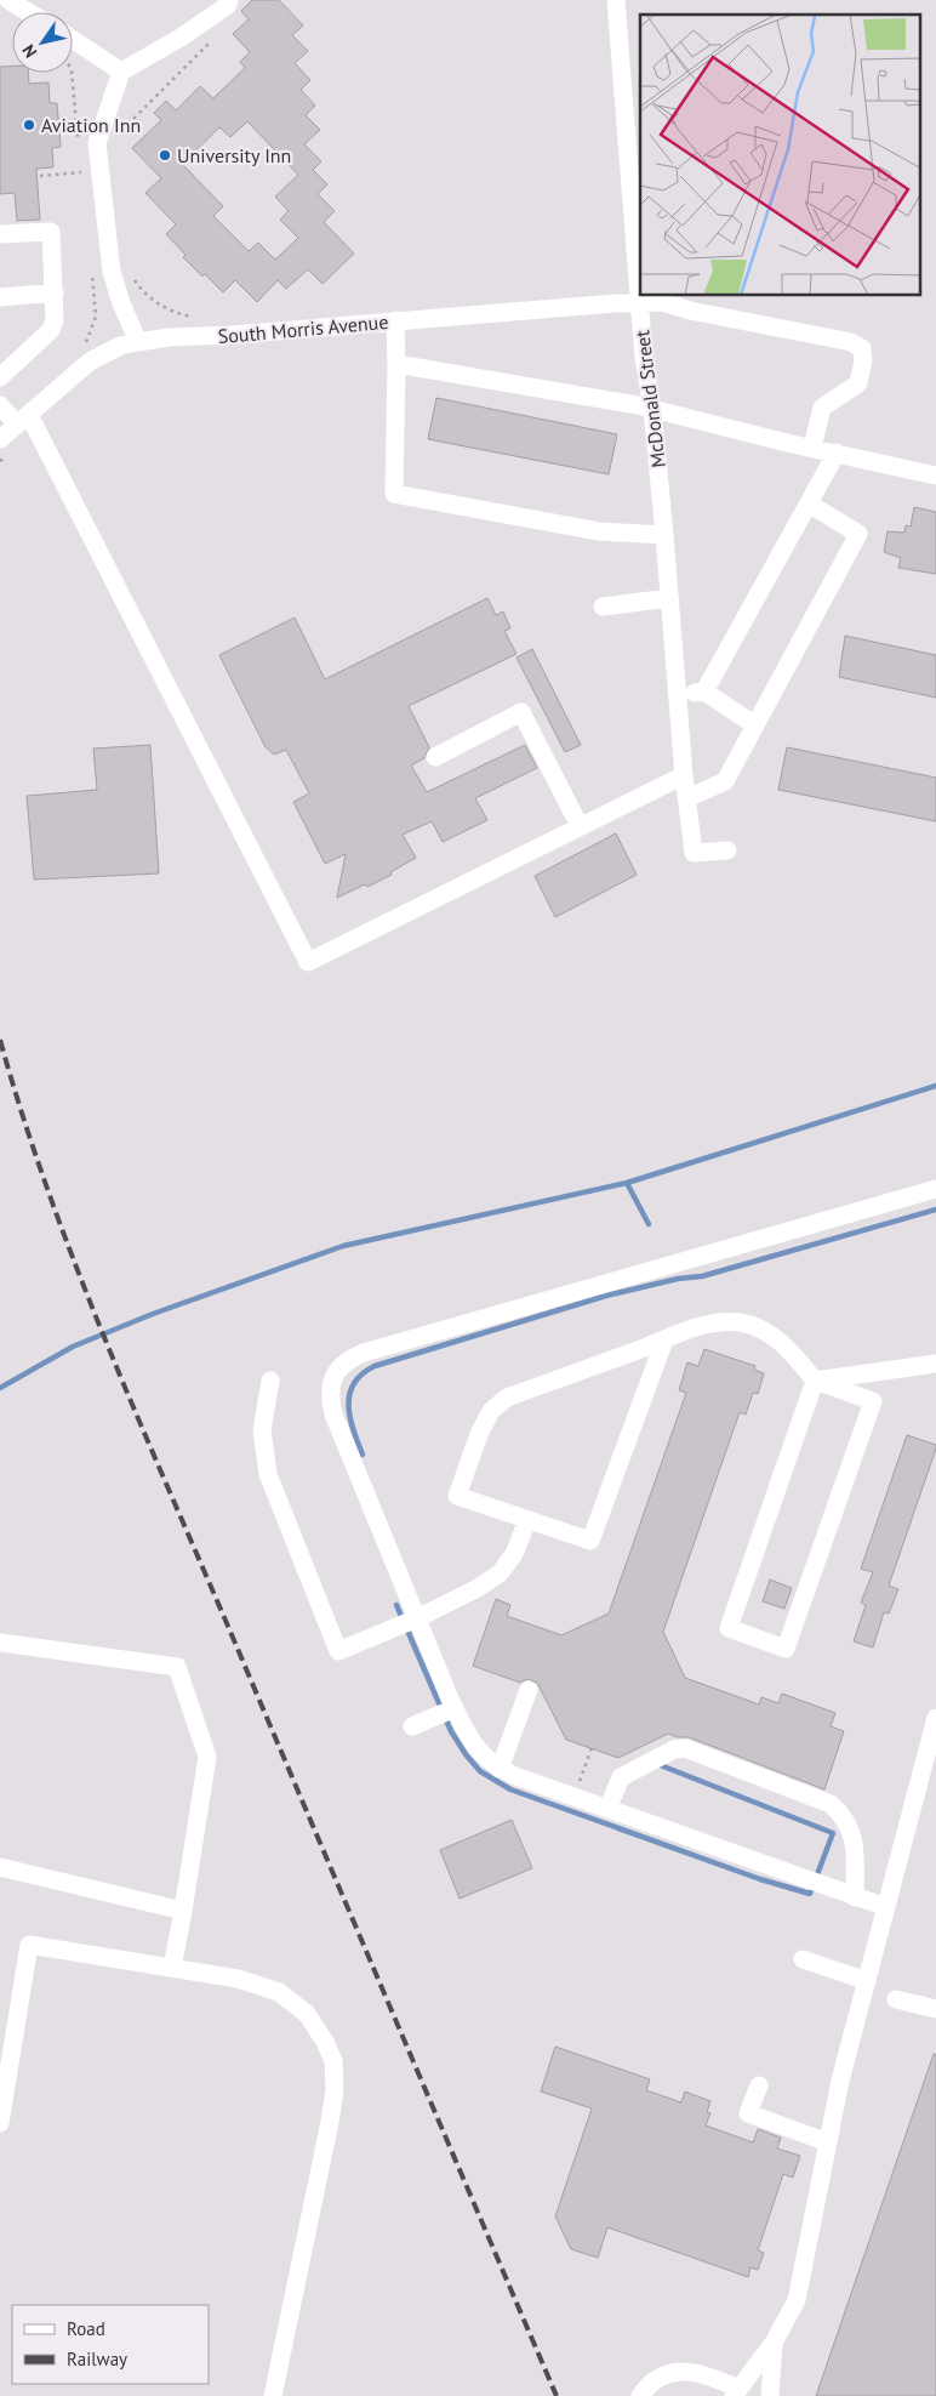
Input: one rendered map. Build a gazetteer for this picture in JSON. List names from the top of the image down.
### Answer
{
  "streets": {
    "street": ["South Morris Avenue", "McDonald Street"]
  },
  "crossings": [
    ["South Morris Avenue", "McDonald Street"]
  ],
  "places": ["Aviation Inn", "University Inn"],
  "legend": ["Road", "Railway"],
  "north": "bottom left"
}
